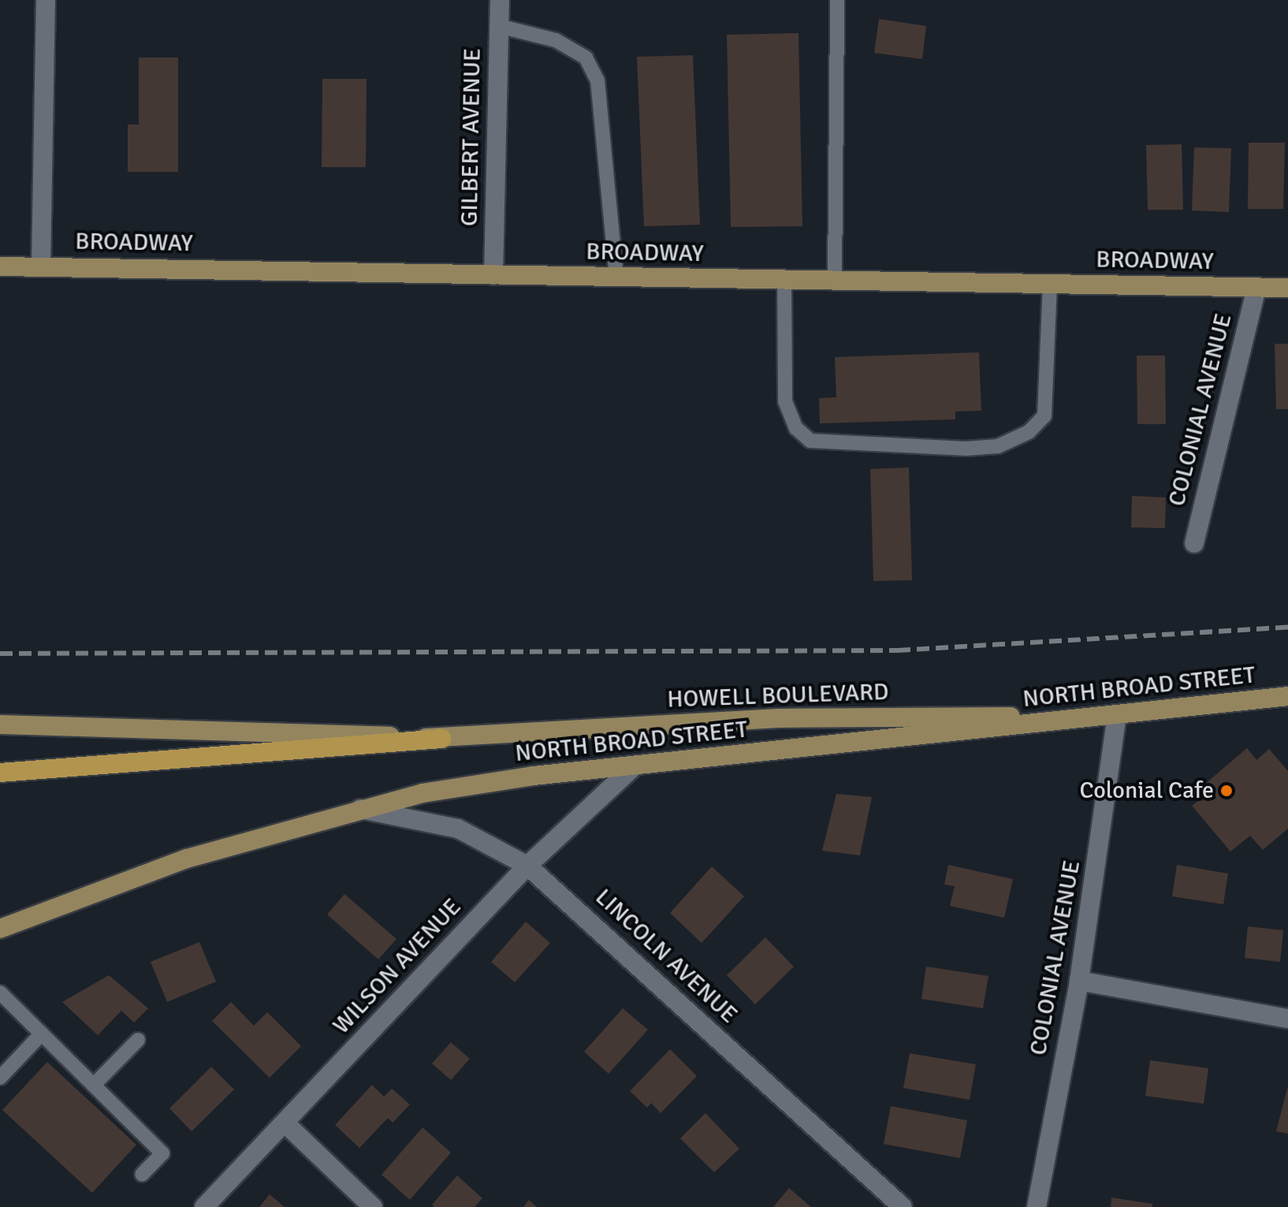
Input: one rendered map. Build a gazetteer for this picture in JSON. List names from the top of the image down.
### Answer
{
  "streets": {
    "main road": ["BROADWAY", "NORTH BROAD STREET", "HOWELL BOULEVARD"],
    "street": [
      "GILBERT AVENUE",
      "COLONIAL AVENUE",
      "LINCOLN AVENUE",
      "WILSON AVENUE"
    ]
  },
  "crossings": [
    ["GILBERT AVENUE", "BROADWAY"],
    ["BROADWAY", "COLONIAL AVENUE"],
    ["COLONIAL AVENUE", "NORTH BROAD STREET"],
    ["COLONIAL AVENUE", "HOWELL BOULEVARD"],
    ["NORTH BROAD STREET", "HOWELL BOULEVARD"],
    ["NORTH BROAD STREET", "LINCOLN AVENUE"],
    ["NORTH BROAD STREET", "WILSON AVENUE"],
    ["LINCOLN AVENUE", "WILSON AVENUE"]
  ],
  "places": ["Colonial Cafe"]
}
